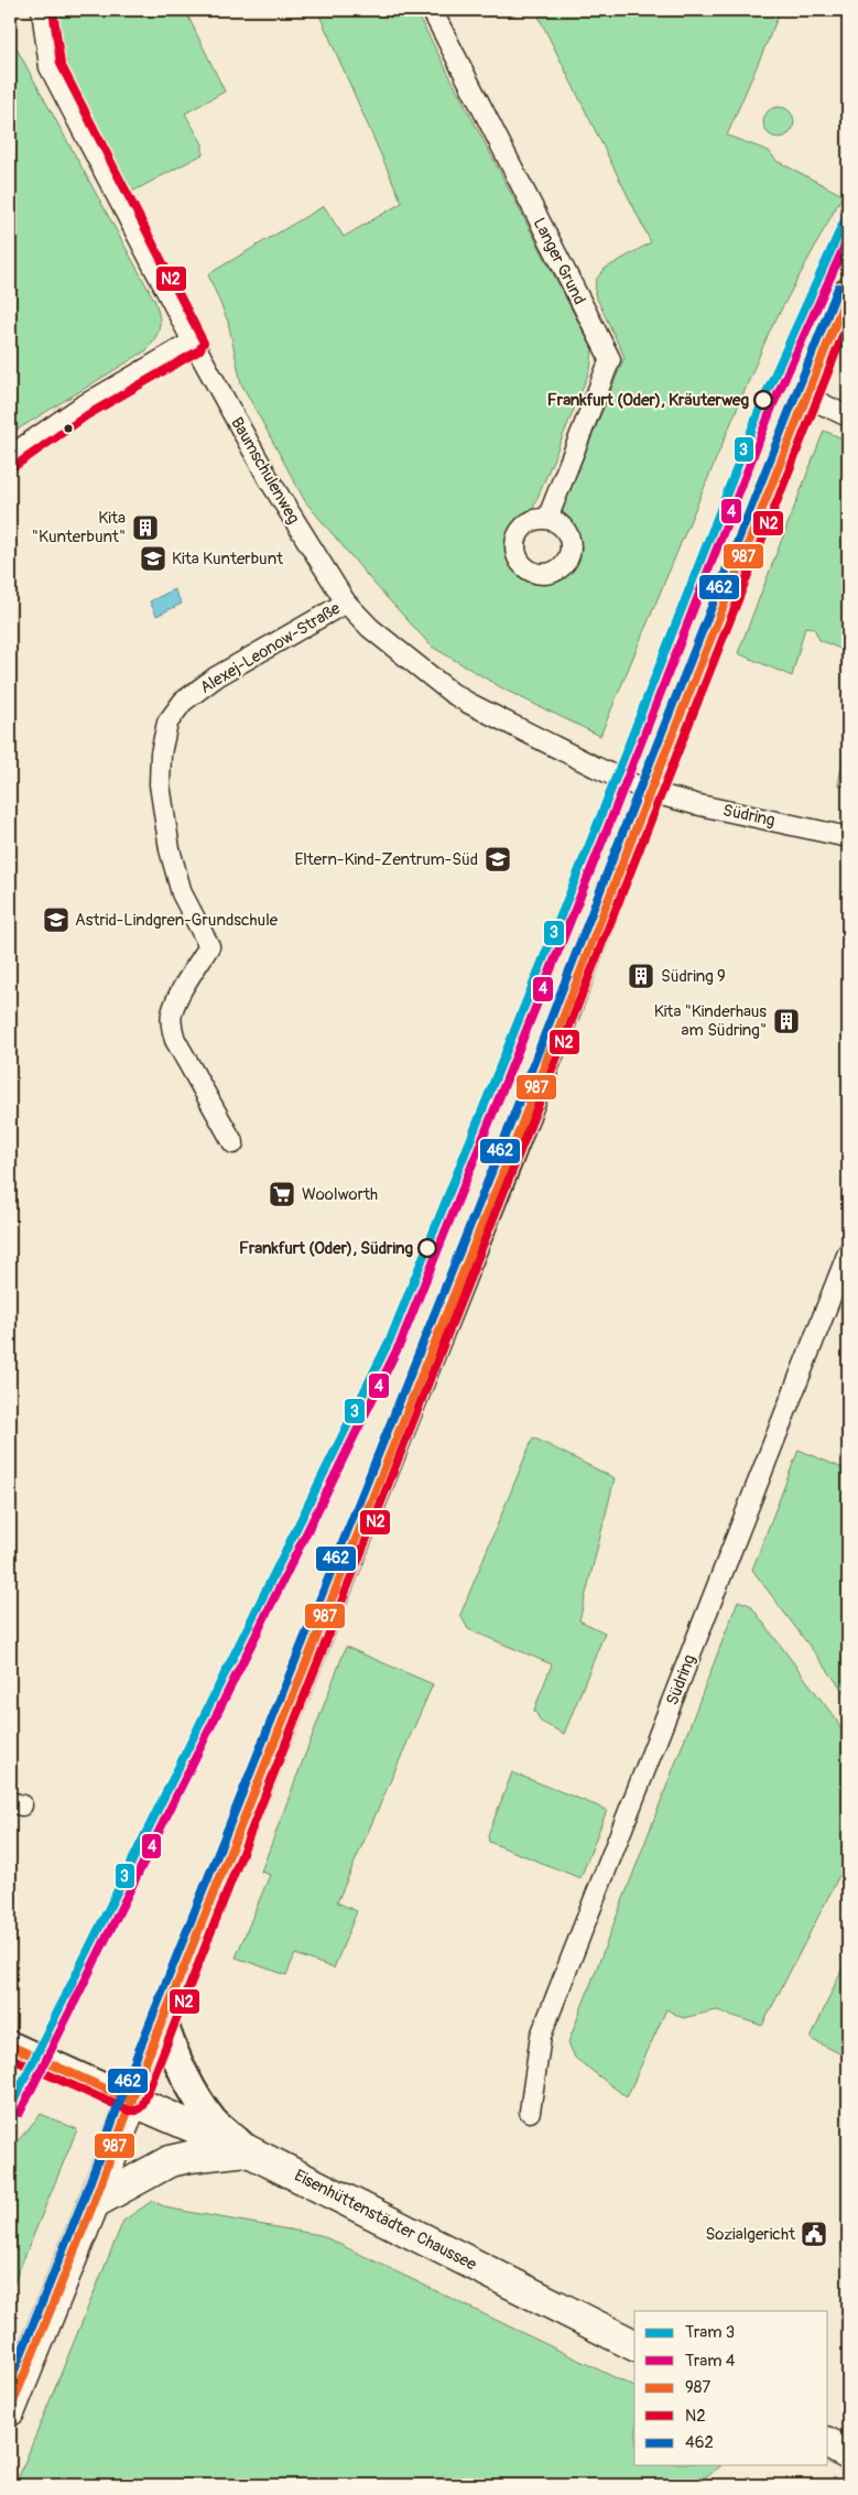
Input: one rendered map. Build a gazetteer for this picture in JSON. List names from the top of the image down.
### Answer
{
  "streets": {
    "main road": ["Eisenhüttenstädter Chaussee"],
    "street": [
      "Langer Grund",
      "Baumschulenweg",
      "Alexej-Leonow-Straße",
      "Südring"
    ]
  },
  "crossings": [
    ["Baumschulenweg", "Alexej-Leonow-Straße"],
    ["Baumschulenweg", "Südring"]
  ],
  "places": {
    "other": ["Frankfurt (Oder), Kräuterweg", "Frankfurt (Oder), Südring"],
    "building": ["Kita \"Kunterbunt\"", "Südring 9", "Kita \"Kinderhaus am Südring\""],
    "school or university": ["Kita Kunterbunt", "Eltern-Kind-Zentrum-Süd", "Astrid-Lindgren-Grundschule"],
    "supermarket": ["Woolworth"],
    "public building": ["Sozialgericht"]
  },
  "lines": [
    "transit line N2",
    "tram line 3",
    "tram line 4",
    "transit line 462",
    "transit line 987"
  ],
  "legend": [
    "Tram 3",
    "Tram 4",
    "987",
    "N2",
    "462"
  ]
}
